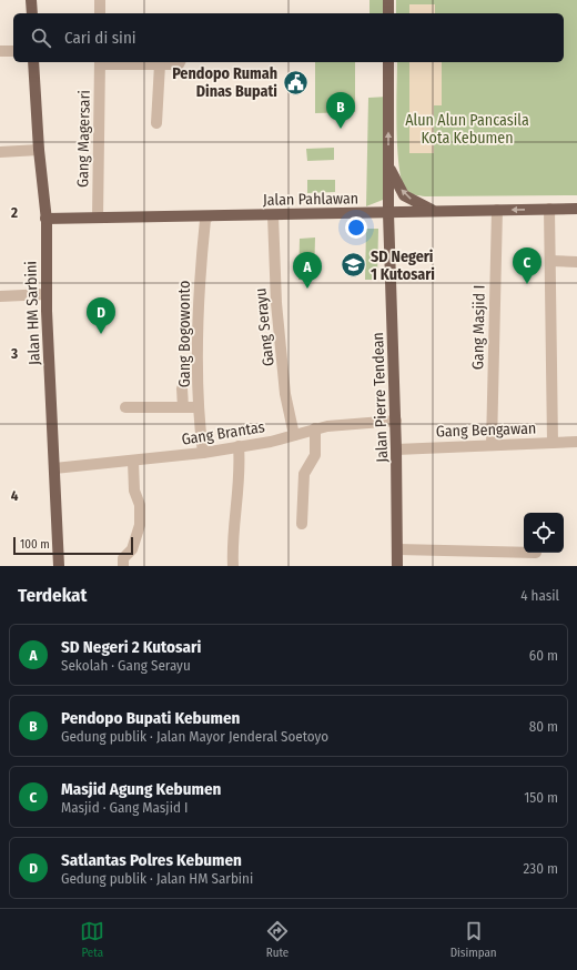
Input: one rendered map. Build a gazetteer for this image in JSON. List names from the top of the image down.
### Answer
{
  "streets": {
    "main road": ["Jalan Pahlawan", "Jalan HM Sarbini", "Jalan Pierre Tendean"],
    "street": [
      "Gang Magersari",
      "Gang Serayu",
      "Gang Masjid I",
      "Gang Bogowonto",
      "Gang Bengawan",
      "Gang Brantas"
    ]
  },
  "crossings": [
    ["Gang Magersari", "Jalan Pahlawan"],
    ["Jalan Pahlawan", "Jalan HM Sarbini"],
    ["Jalan Pahlawan", "Gang Serayu"],
    ["Jalan Pahlawan", "Gang Masjid I"],
    ["Jalan Pahlawan", "Gang Bogowonto"],
    ["Jalan Pahlawan", "Jalan Pierre Tendean"],
    ["Jalan HM Sarbini", "Gang Brantas"],
    ["Gang Serayu", "Gang Brantas"],
    ["Gang Masjid I", "Gang Bengawan"],
    ["Gang Bogowonto", "Gang Brantas"],
    ["Jalan Pierre Tendean", "Gang Bengawan"],
    ["Jalan Pierre Tendean", "Gang Brantas"]
  ],
  "parks": ["Alun Alun Pancasila Kota Kebumen"],
  "places": {
    "public building": ["Pendopo Rumah Dinas Bupati"],
    "school or university": ["SD Negeri 1 Kutosari"]
  },
  "scale_bar": "100 m",
  "page": {
    "search": "Cari di sini",
    "pins": [
      "B",
      "C",
      "A",
      "D"
    ],
    "scale": "100 m",
    "heading": ["Terdekat", "4 hasil"],
    "list": [
      {
        "mark": "A",
        "name": "SD Negeri 2 Kutosari",
        "note": "Sekolah · Gang Serayu",
        "value": "60 m"
      },
      {
        "mark": "B",
        "name": "Pendopo Bupati Kebumen",
        "note": "Gedung publik · Jalan Mayor Jenderal Soetoyo",
        "value": "80 m"
      },
      {
        "mark": "C",
        "name": "Masjid Agung Kebumen",
        "note": "Masjid · Gang Masjid I",
        "value": "150 m"
      },
      {
        "mark": "D",
        "name": "Satlantas Polres Kebumen",
        "note": "Gedung publik · Jalan HM Sarbini",
        "value": "230 m"
      }
    ],
    "nav": ["Peta", "Rute", "Disimpan"]
  },
  "grid": {
    "rows": ["2", "3", "4"]
  }
}
